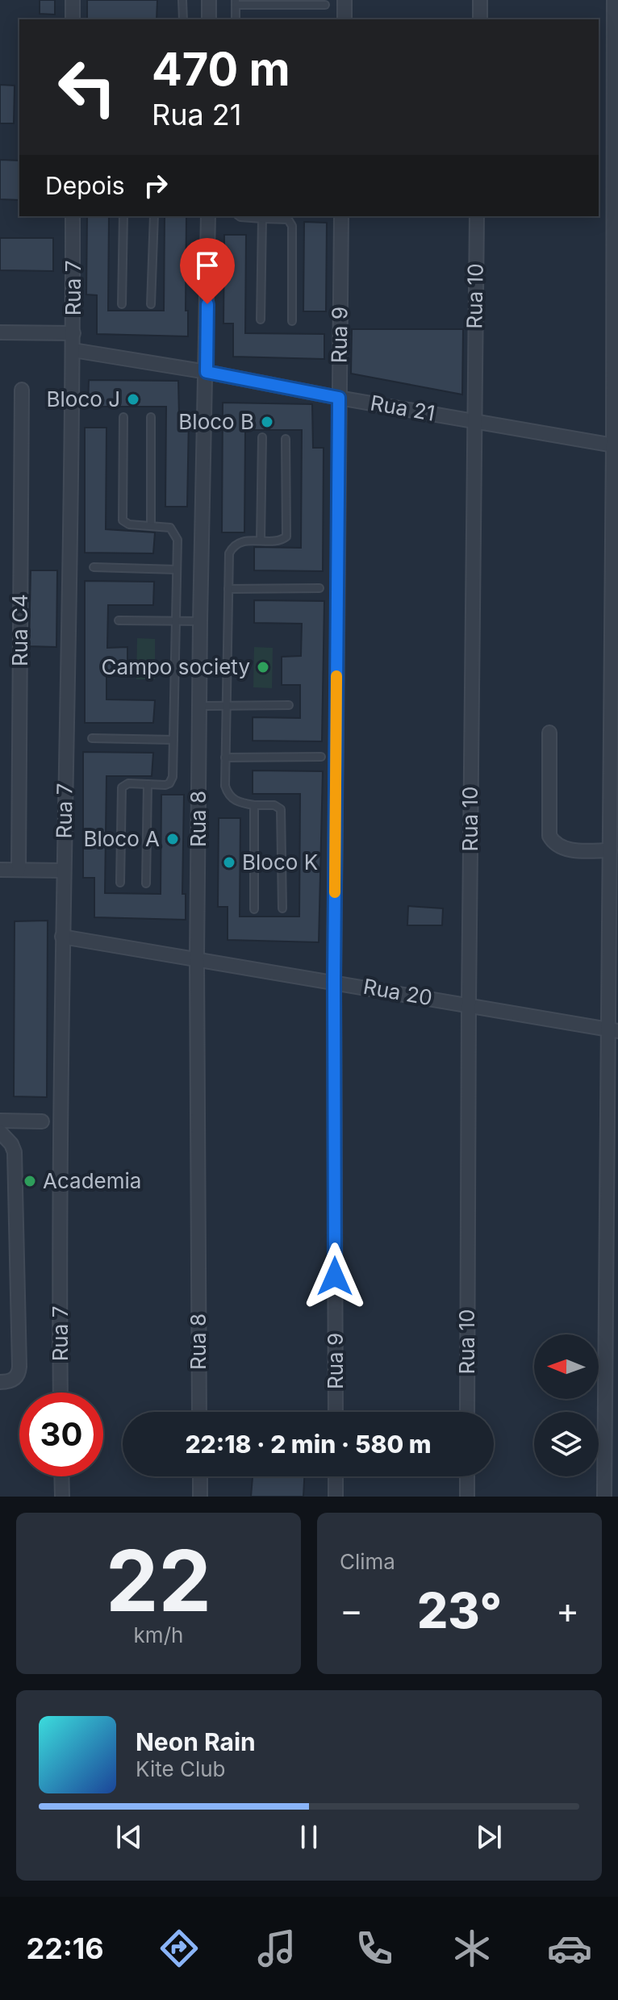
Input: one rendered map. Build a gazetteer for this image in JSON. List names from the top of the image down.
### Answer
{
  "streets": {
    "street": [
      "Rua 7",
      "Rua 10",
      "Rua 9",
      "Rua 21",
      "Rua C4",
      "Rua 8",
      "Rua 20"
    ]
  },
  "crossings": [
    ["Rua 7", "Rua 21"],
    ["Rua 7", "Rua 20"],
    ["Rua 10", "Rua 21"],
    ["Rua 10", "Rua 20"],
    ["Rua 9", "Rua 21"],
    ["Rua 9", "Rua 20"],
    ["Rua 21", "Rua 8"],
    ["Rua 8", "Rua 20"]
  ],
  "places": [
    "Bloco J",
    "Bloco B",
    "Campo society",
    "Bloco A",
    "Bloco K",
    "Academia"
  ],
  "north": "left",
  "page": {
    "turn": ["470 m", "Rua 21"],
    "then": "Depois",
    "limit": "30",
    "trip": "22:18 · 2 min · 580 m",
    "tile": [
      ["22", "km/h"],
      "Clima"
    ],
    "heat": ["−", "23°", "+"],
    "song": ["Neon Rain", "Kite Club"],
    "tabs": "22:16"
  }
}
